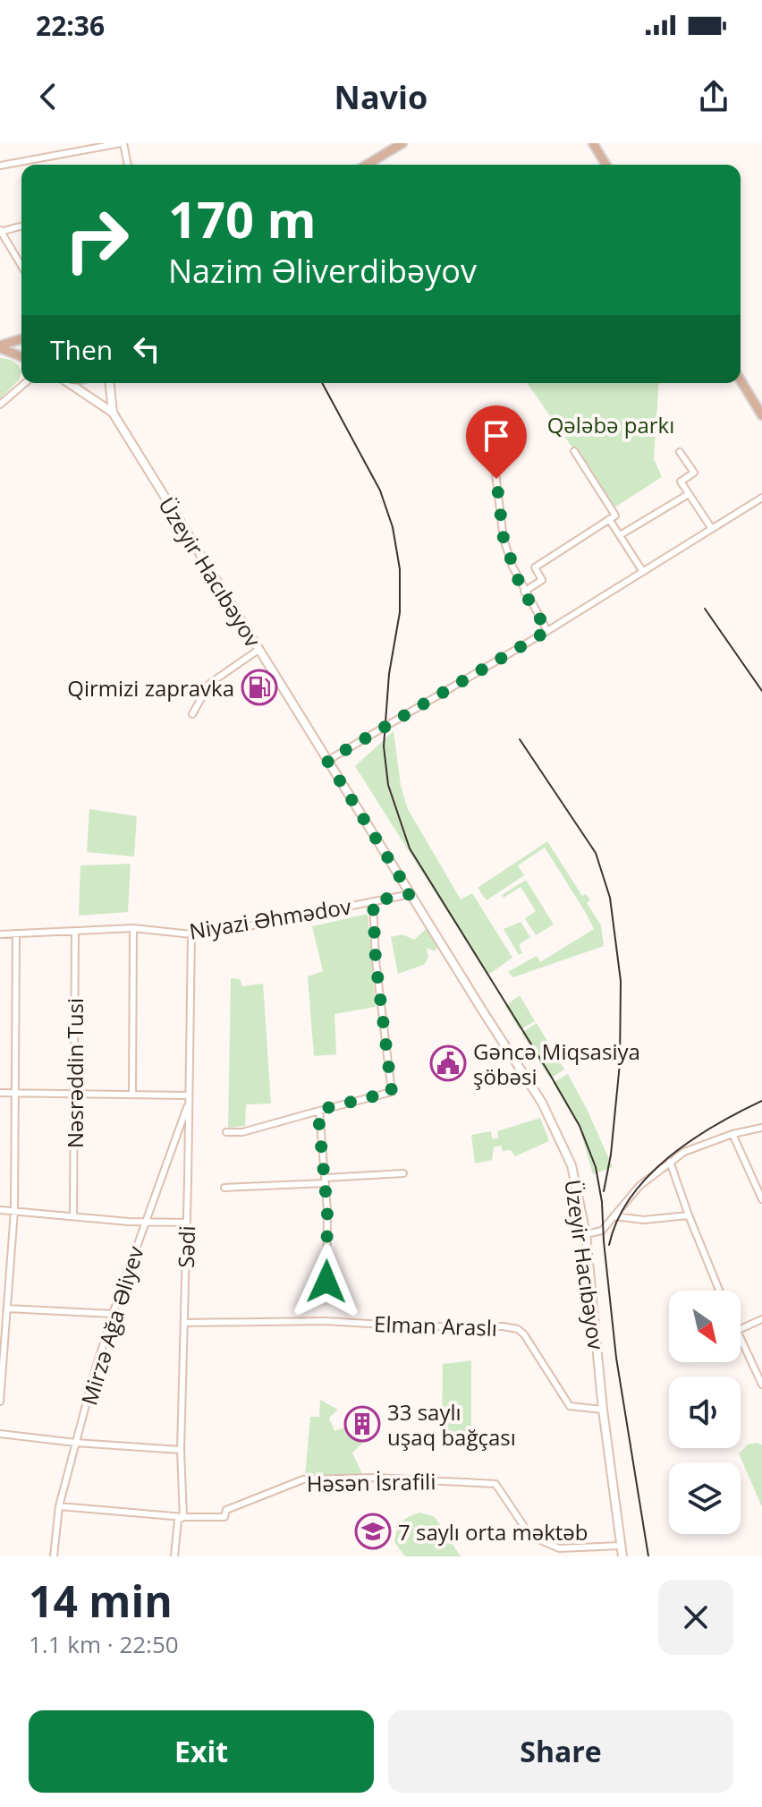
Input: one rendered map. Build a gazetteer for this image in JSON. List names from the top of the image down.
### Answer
{
  "streets": {
    "main road": ["Üzeyir Hacıbəyov"],
    "street": [
      "Niyazi Əhmədov",
      "Nəsrəddin Tusi",
      "Sədi",
      "Mirzə Ağa Əliyev",
      "Elman Araslı",
      "Həsən İsrafili"
    ]
  },
  "crossings": [
    ["Üzeyir Hacıbəyov", "Niyazi Əhmədov"],
    ["Üzeyir Hacıbəyov", "Elman Araslı"],
    ["Üzeyir Hacıbəyov", "Həsən İsrafili"],
    ["Niyazi Əhmədov", "Nəsrəddin Tusi"],
    ["Niyazi Əhmədov", "Sədi"],
    ["Sədi", "Mirzə Ağa Əliyev"],
    ["Sədi", "Elman Araslı"],
    ["Sədi", "Həsən İsrafili"],
    ["Mirzə Ağa Əliyev", "Həsən İsrafili"]
  ],
  "parks": ["Qələbə parkı"],
  "places": {
    "fuel station": ["Qirmizi zapravka"],
    "public building": ["Gəncə Miqsasiya şöbəsi"],
    "building": ["33 saylı uşaq bağçası"],
    "school or university": ["7 saylı orta məktəb"]
  },
  "north": "bottom right",
  "page": {
    "status": "22:36",
    "header": "Navio",
    "turn": ["170 m", "Nazim Əliverdibəyov"],
    "then": "Then",
    "heading": ["14 min", "1.1 km · 22:50"],
    "buttons": ["Exit", "Share"]
  }
}
